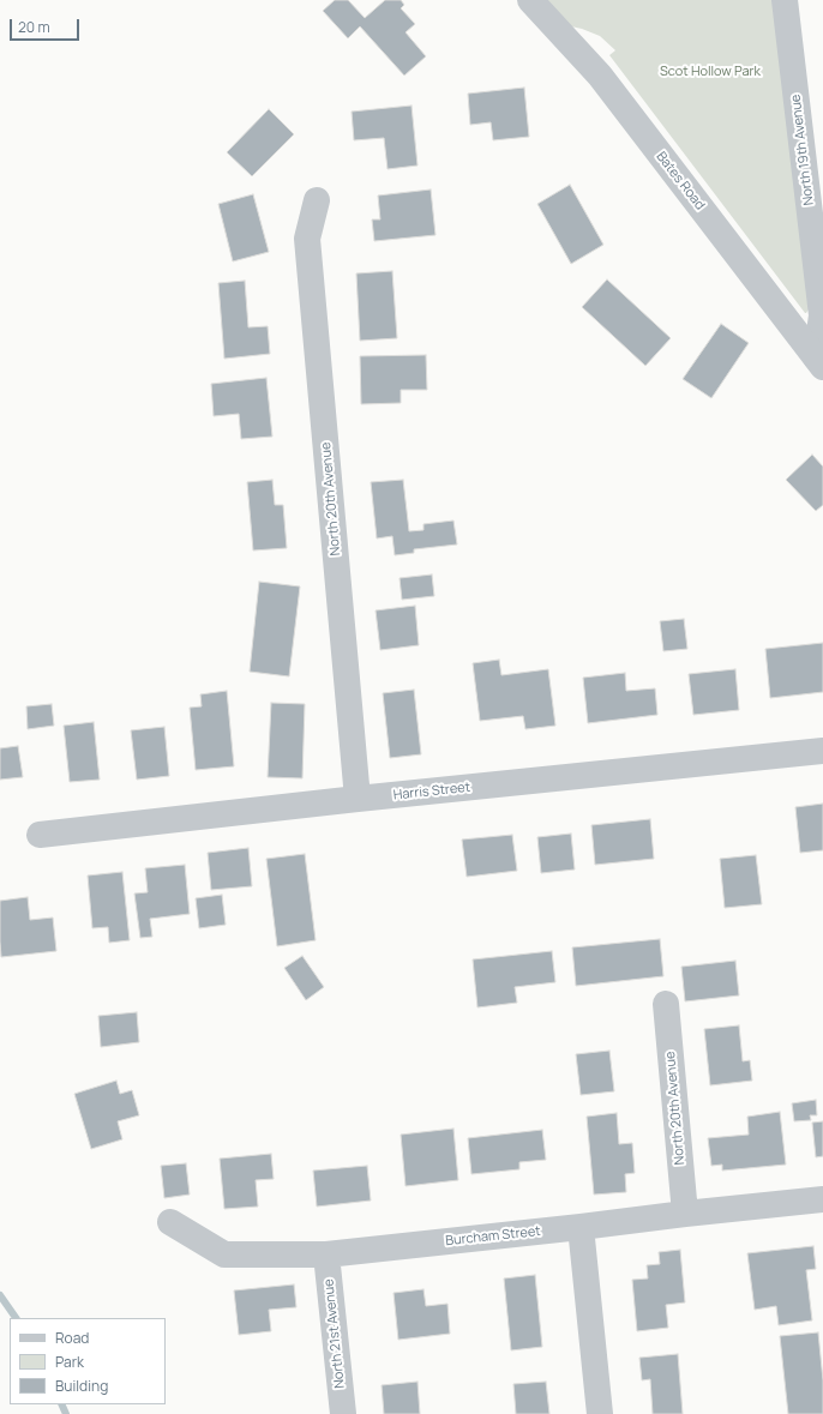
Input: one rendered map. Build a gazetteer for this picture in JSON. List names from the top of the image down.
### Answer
{
  "streets": {
    "street": [
      "North 19th Avenue",
      "Bates Road",
      "North 20th Avenue",
      "Harris Street",
      "Burcham Street",
      "North 21st Avenue"
    ]
  },
  "crossings": [
    ["North 19th Avenue", "Bates Road"],
    ["North 20th Avenue", "Harris Street"],
    ["North 20th Avenue", "Burcham Street"],
    ["Burcham Street", "North 21st Avenue"]
  ],
  "parks": ["Scot Hollow Park"],
  "legend": ["Road", "Park", "Building"],
  "scale_bar": "20 m"
}
